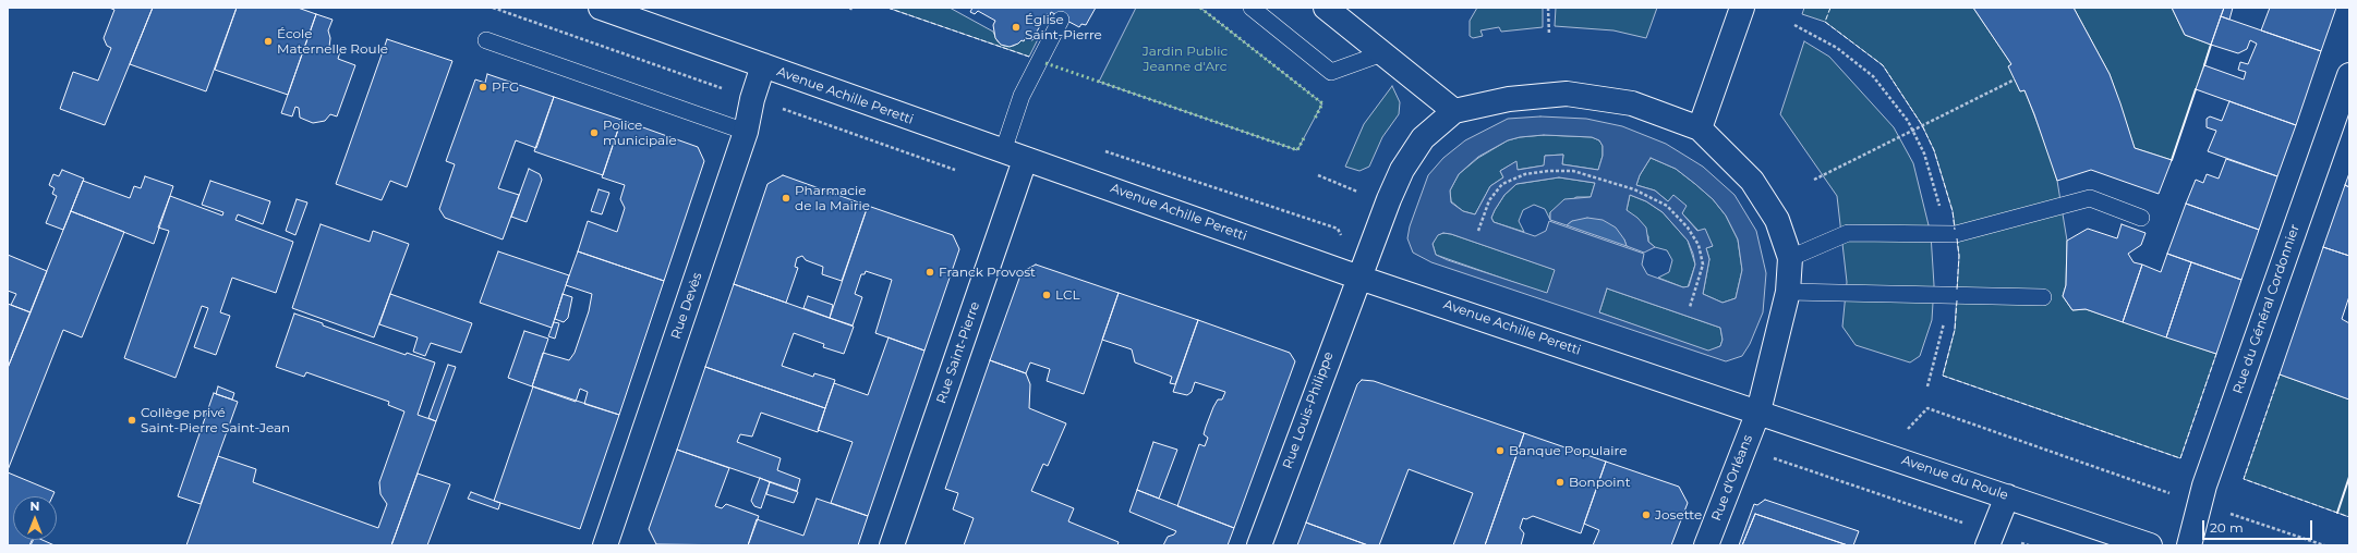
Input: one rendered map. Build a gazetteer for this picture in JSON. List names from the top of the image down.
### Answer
{
  "streets": {
    "street": [
      "Avenue Achille Peretti",
      "Rue Devès",
      "Rue du Général Cordonnier",
      "Rue Saint-Pierre",
      "Rue Louis-Philippe",
      "Rue d'Orléans",
      "Avenue du Roule"
    ]
  },
  "crossings": [
    ["Avenue Achille Peretti", "Rue Devès"],
    ["Avenue Achille Peretti", "Rue Saint-Pierre"],
    ["Avenue Achille Peretti", "Rue Louis-Philippe"],
    ["Avenue Achille Peretti", "Rue d'Orléans"],
    ["Avenue Achille Peretti", "Avenue du Roule"],
    ["Rue d'Orléans", "Avenue du Roule"]
  ],
  "parks": ["Jardin Public Jeanne d'Arc"],
  "places": [
    "Église Saint-Pierre",
    "École Maternelle Roule",
    "PFG",
    "Police municipale",
    "Pharmacie de la Mairie",
    "Franck Provost",
    "LCL",
    "Collège privé Saint-Pierre Saint-Jean",
    "Banque Populaire",
    "Bonpoint",
    "Josette"
  ],
  "scale_bar": "20 m",
  "north": "top"
}
